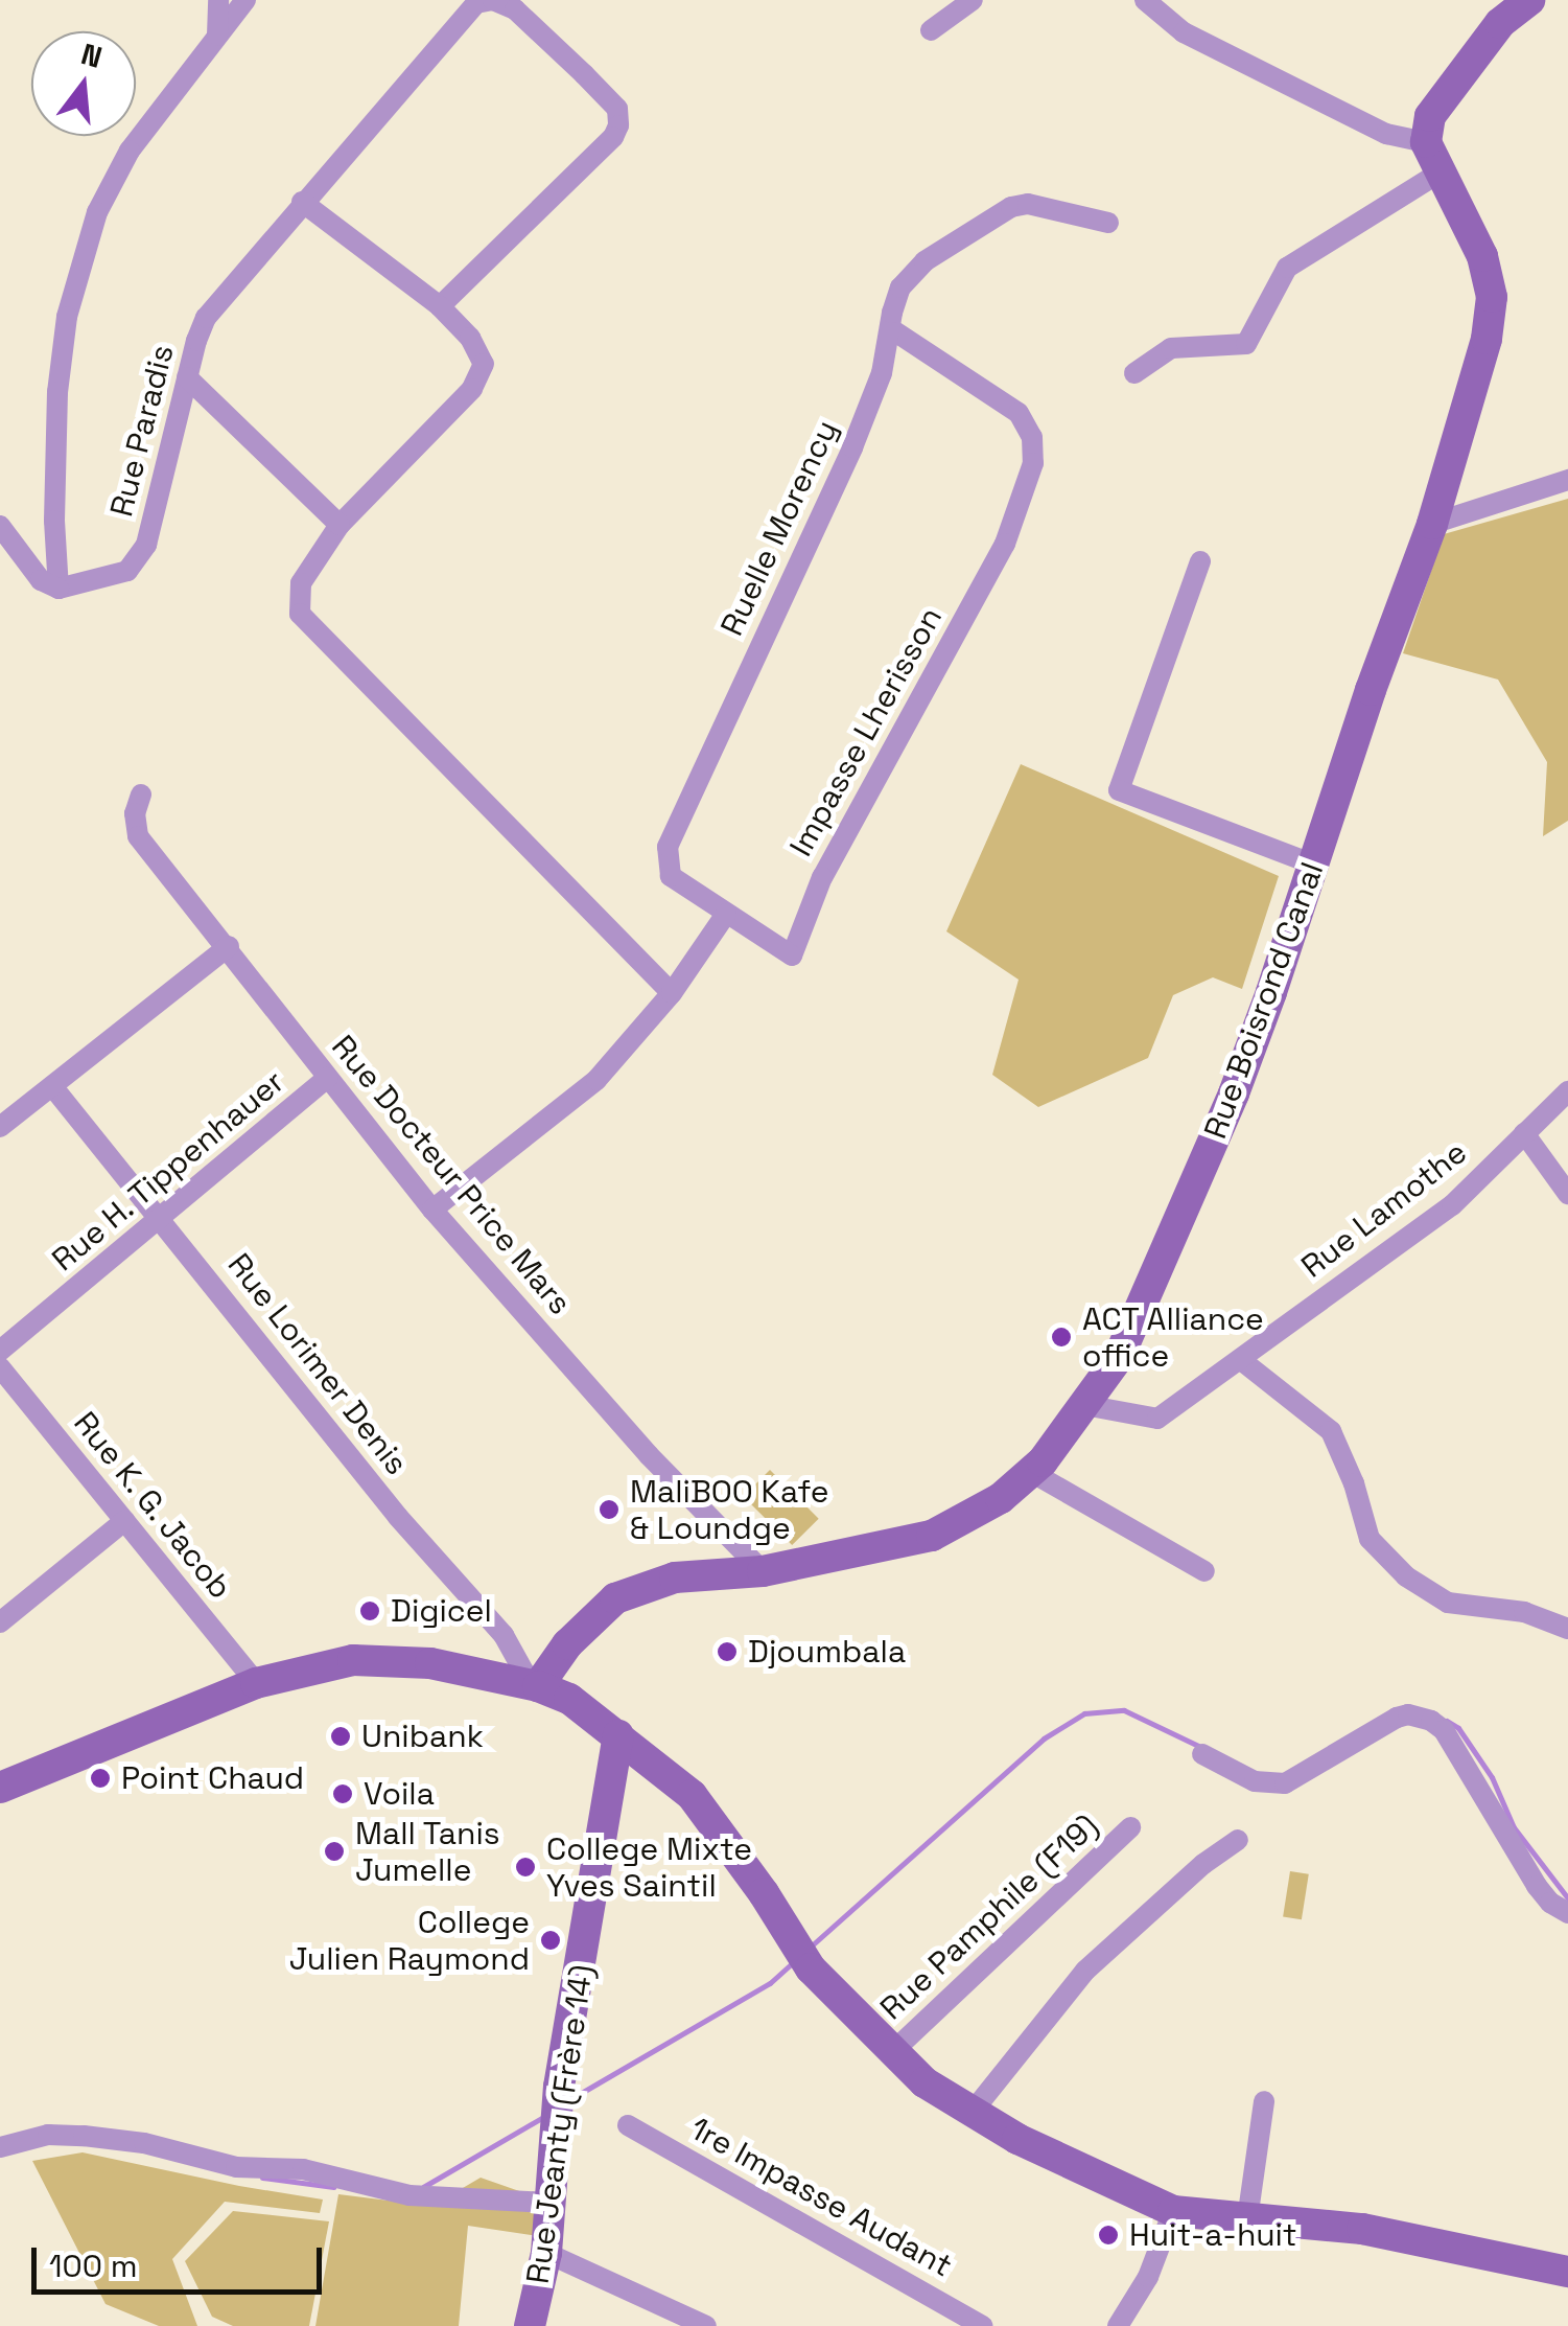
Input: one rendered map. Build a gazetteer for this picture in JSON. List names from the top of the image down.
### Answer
{
  "streets": {
    "street": [
      "Rue Paradis",
      "Ruelle Morency",
      "Impasse Lherisson",
      "Rue Boisrond Canal",
      "Rue H. Tippenhauer",
      "Rue Docteur Price Mars",
      "Rue Lamothe",
      "Rue Lorimer Denis",
      "Rue K. G. Jacob",
      "Rue Pamphile (F19)",
      "Rue Jeanty (Frère 14)",
      "1re Impasse Audant"
    ]
  },
  "crossings": [
    ["Ruelle Morency", "Impasse Lherisson"],
    ["Rue Boisrond Canal", "Rue Docteur Price Mars"],
    ["Rue Boisrond Canal", "Rue Lamothe"],
    ["Rue Boisrond Canal", "Rue Lorimer Denis"],
    ["Rue H. Tippenhauer", "Rue Docteur Price Mars"],
    ["Rue H. Tippenhauer", "Rue Lorimer Denis"]
  ],
  "places": [
    "ACT Alliance office",
    "MaliBOO Kafe & Loundge",
    "Digicel",
    "Djoumbala",
    "Unibank",
    "Point Chaud",
    "Voila",
    "Mall Tanis Jumelle",
    "College Mixte Yves Saintil",
    "College Julien Raymond",
    "Huit-a-huit"
  ],
  "scale_bar": "100 m",
  "north": "top"
}
